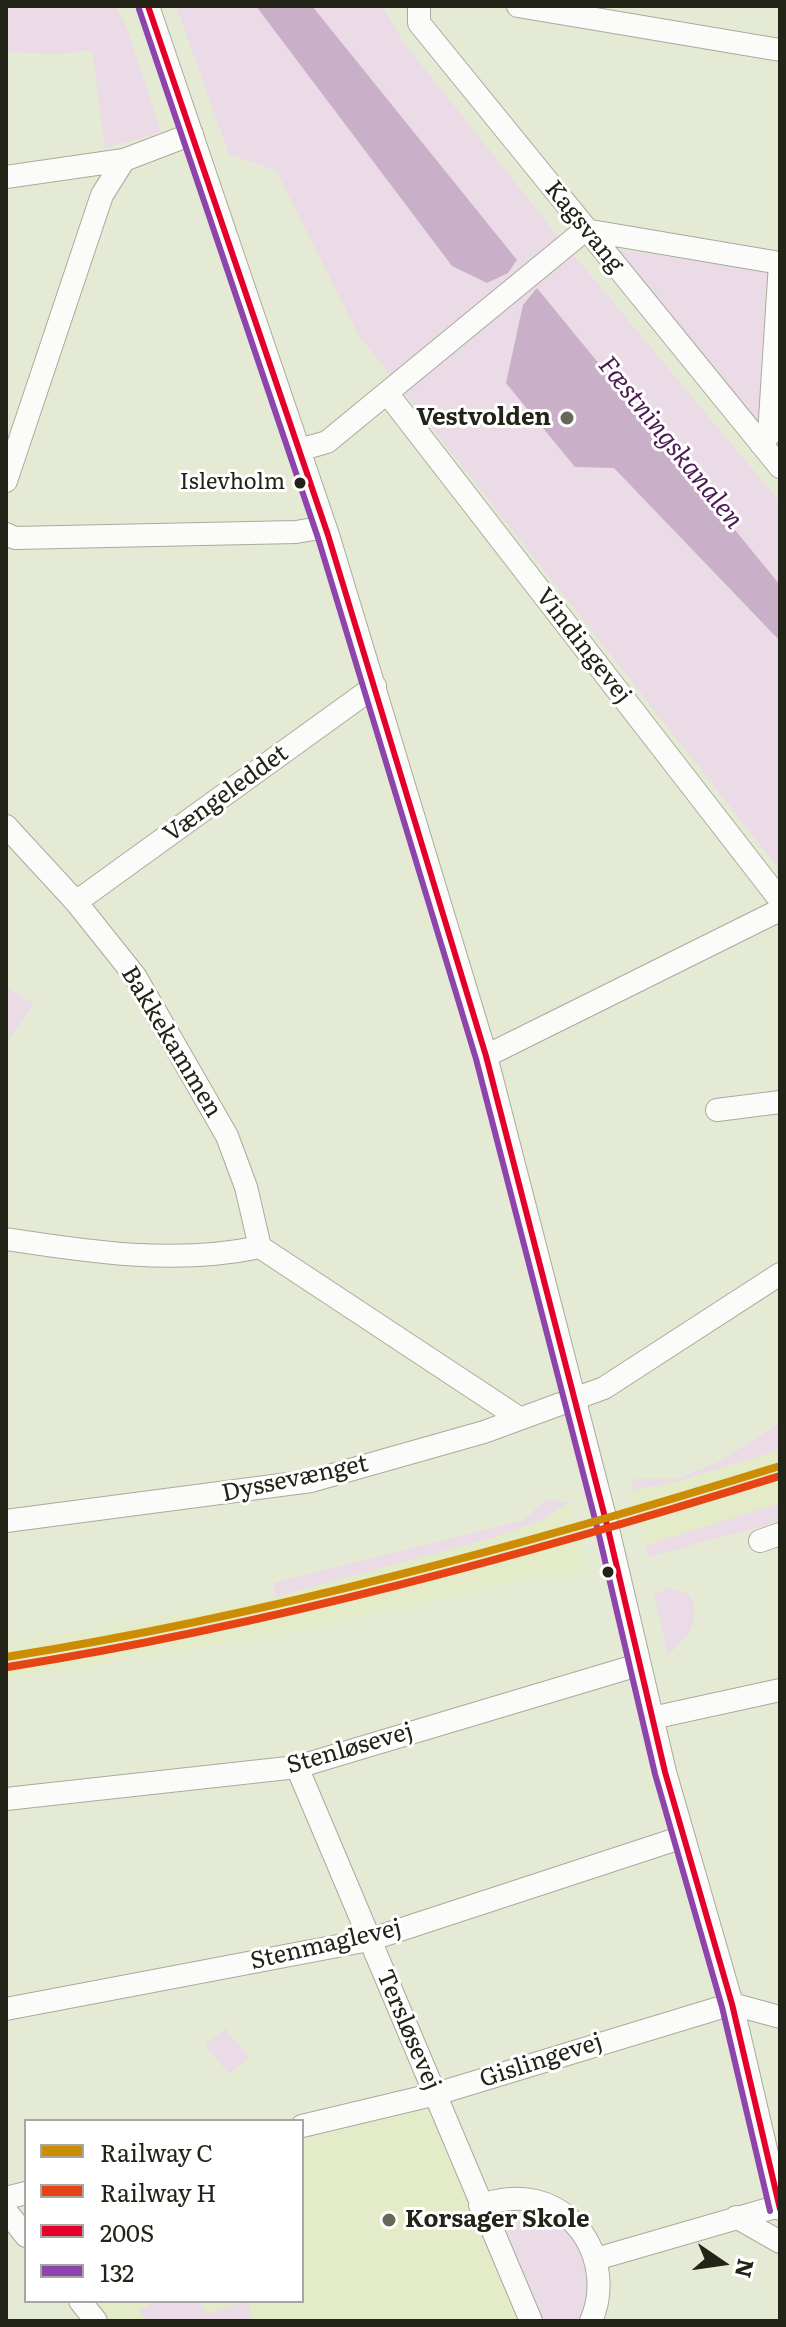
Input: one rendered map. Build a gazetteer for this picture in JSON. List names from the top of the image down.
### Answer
{
  "streets": {
    "street": [
      "Kagsvang",
      "Vindingevej",
      "Vængeleddet",
      "Bakkekammen",
      "Dyssevænget",
      "Stenløsevej",
      "Stenmaglevej",
      "Tersløsevej",
      "Gislingevej"
    ]
  },
  "crossings": [
    ["Vængeleddet", "Bakkekammen"],
    ["Stenløsevej", "Tersløsevej"],
    ["Stenmaglevej", "Tersløsevej"],
    ["Tersløsevej", "Gislingevej"]
  ],
  "water": ["Fæstningskanalen"],
  "places": ["Vestvolden", "Islevholm", "Korsager Skole"],
  "lines": [
    "transit line 200S",
    "transit line 132",
    "rail line C",
    "rail line H"
  ],
  "legend": [
    "Railway C",
    "Railway H",
    "200S",
    "132"
  ],
  "north": "right"
}
